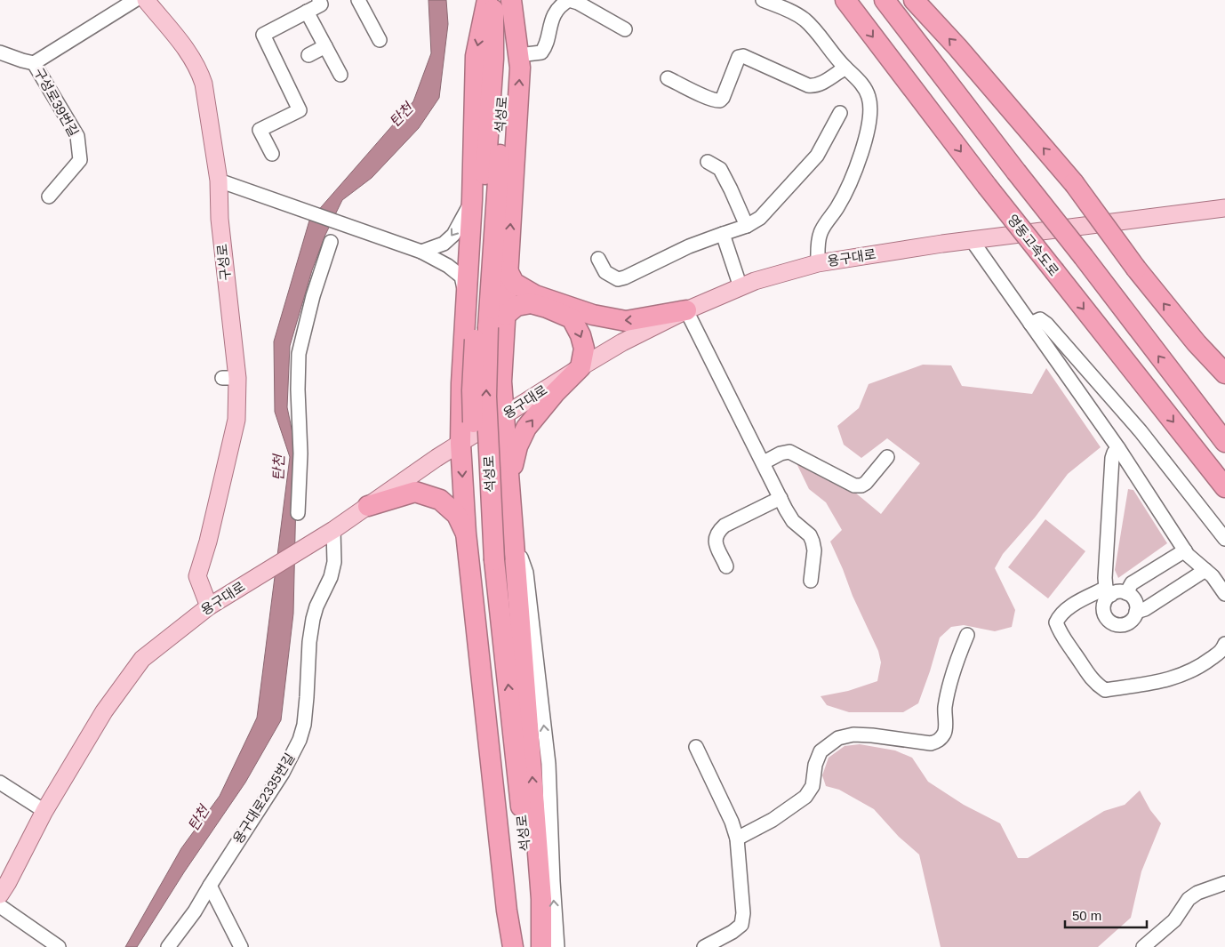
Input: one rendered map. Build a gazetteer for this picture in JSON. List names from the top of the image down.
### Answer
{
  "streets": {
    "highway": ["석성로", "영동고속도로"],
    "main road": ["용구대로", "구성로"],
    "street": ["구성로39번길", "용구대로2335번길"]
  },
  "crossings": [
    ["용구대로", "구성로"],
    ["용구대로", "용구대로2335번길"]
  ],
  "water": ["탄천"],
  "scale_bar": "50 m"
}
